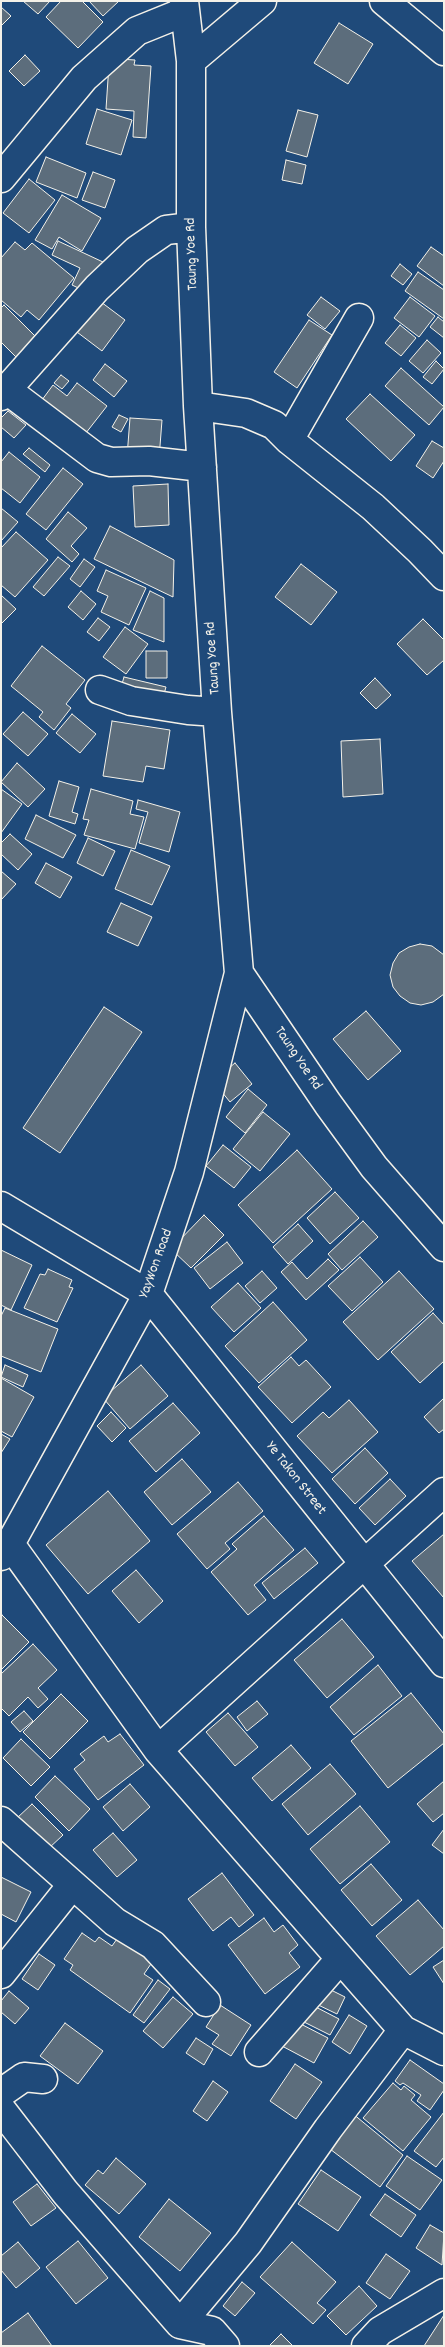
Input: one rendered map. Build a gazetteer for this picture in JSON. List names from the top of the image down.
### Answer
{
  "streets": {
    "street": ["Taung Yoe Rd", "YayWon Road", "Ye Takon Street"]
  },
  "crossings": [
    ["Taung Yoe Rd", "YayWon Road"],
    ["YayWon Road", "Ye Takon Street"]
  ]
}
